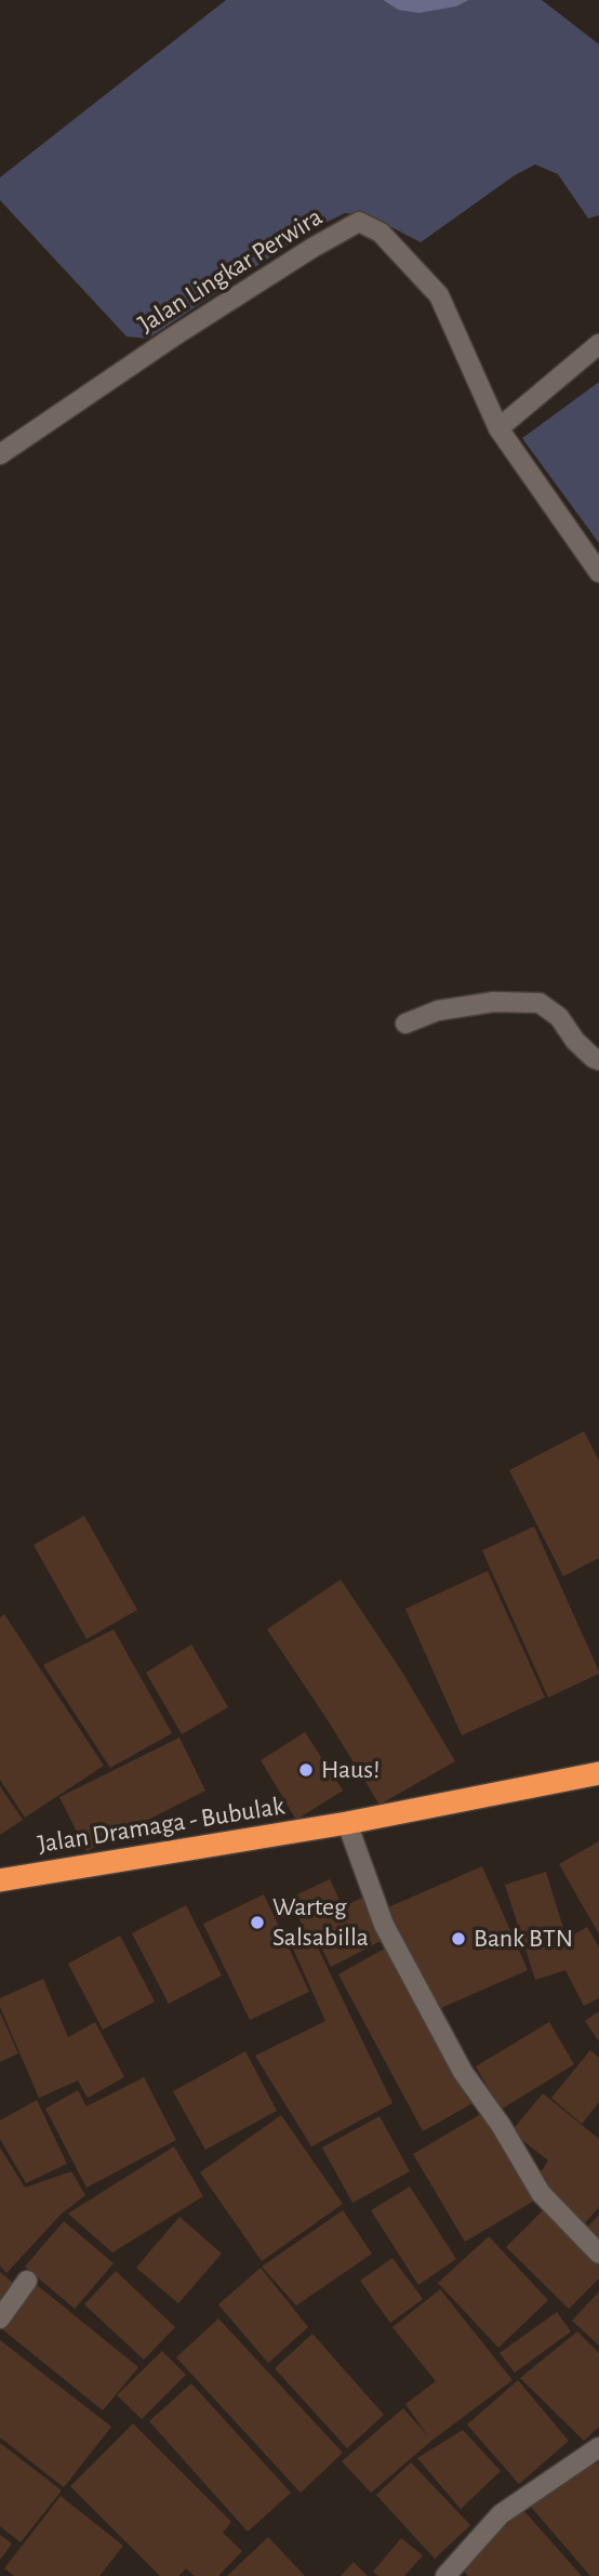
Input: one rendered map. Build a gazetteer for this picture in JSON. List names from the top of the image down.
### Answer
{
  "streets": {
    "highway": ["Jalan Dramaga - Bubulak"],
    "street": ["Jalan Lingkar Perwira"]
  },
  "places": ["Haus!", "Warteg Salsabilla", "Bank BTN"]
}
